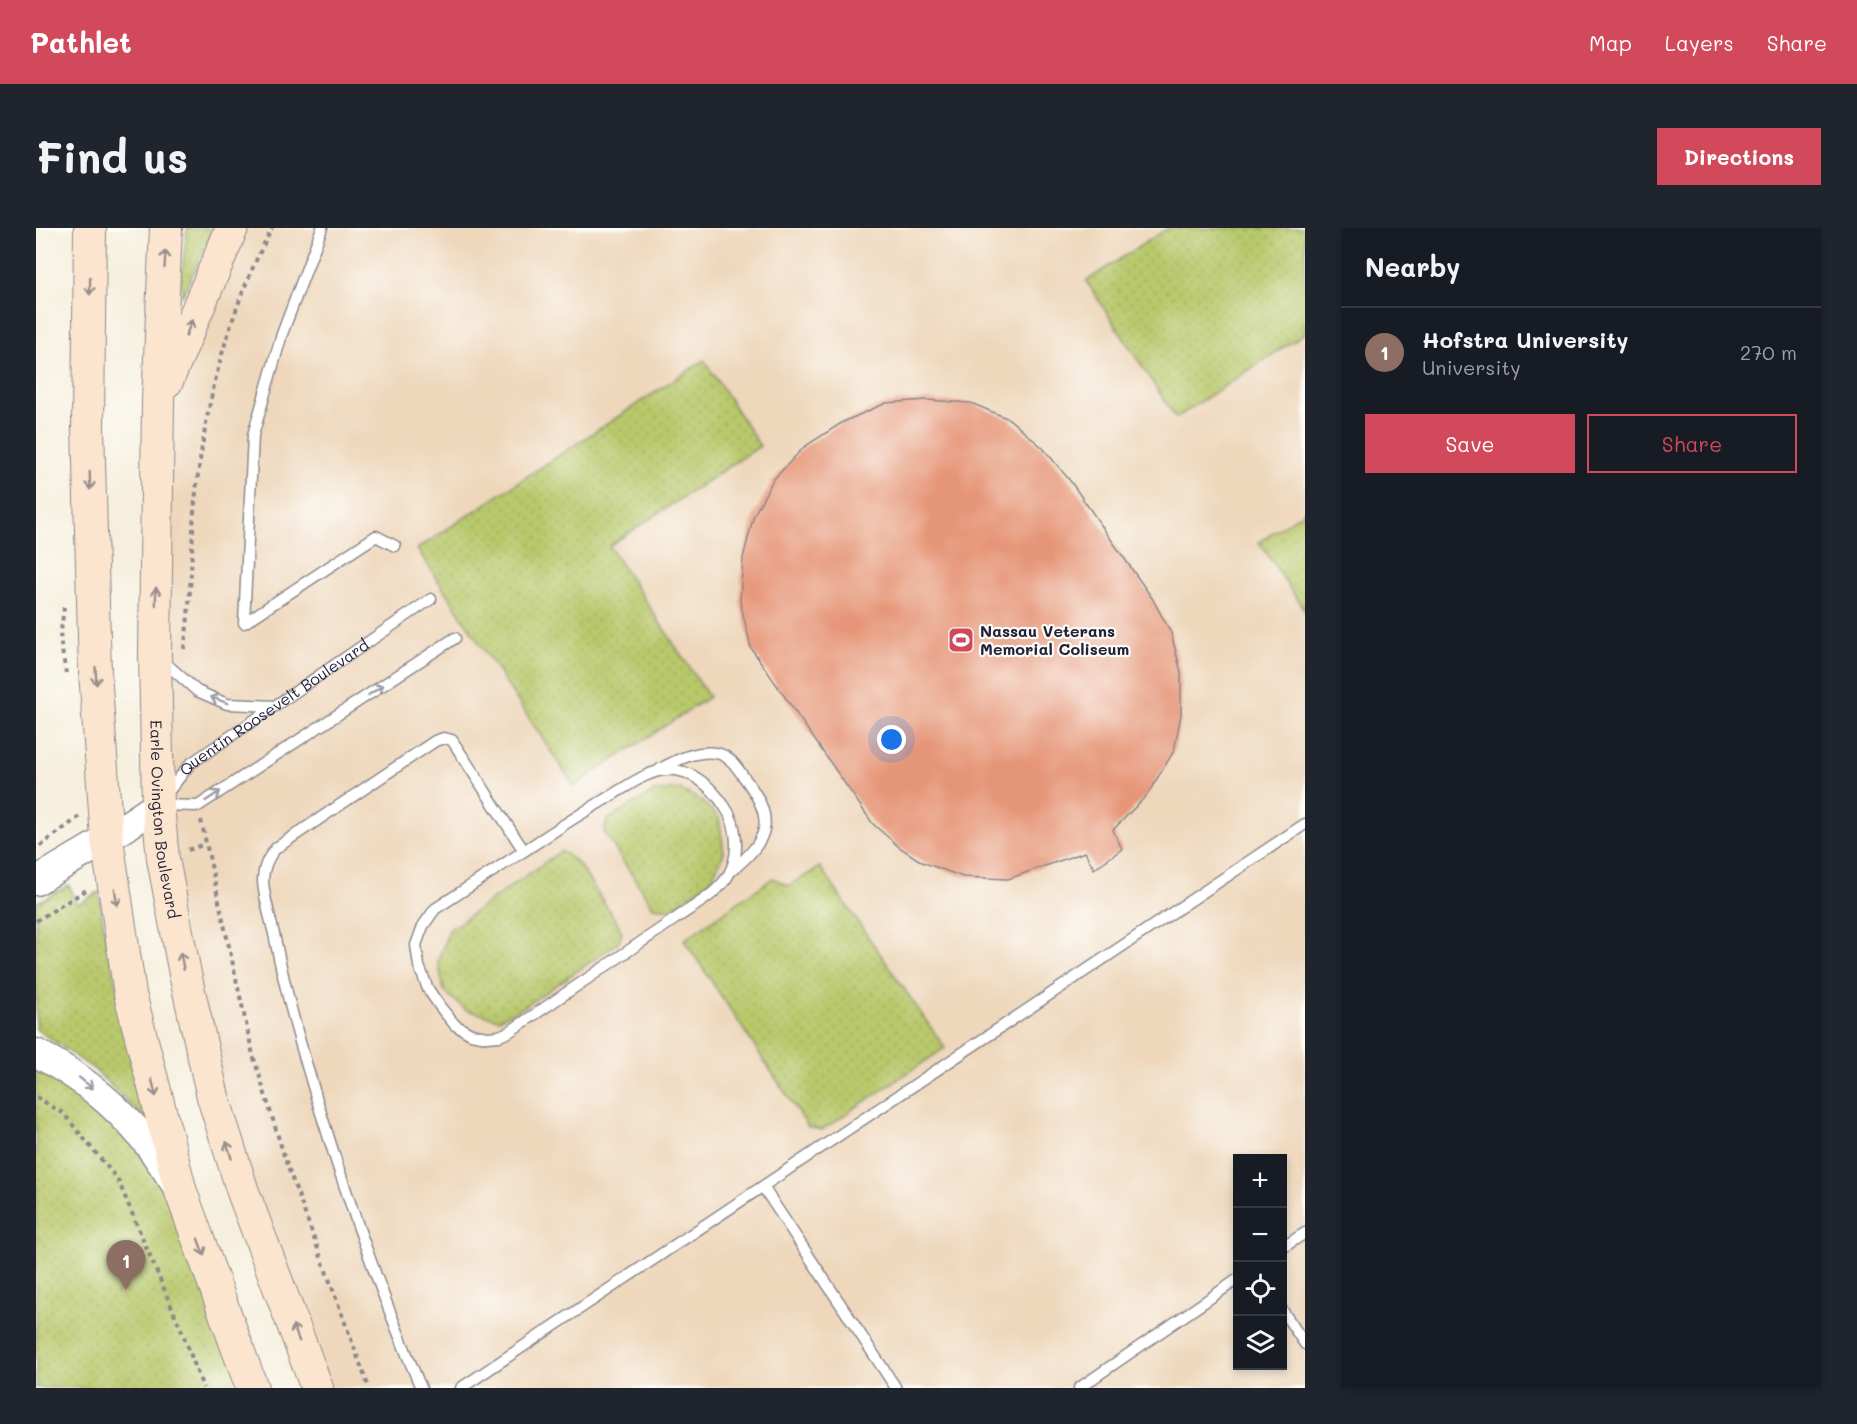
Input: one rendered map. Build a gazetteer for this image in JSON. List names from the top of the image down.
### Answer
{
  "streets": {
    "main road": ["Earle Ovington Boulevard"],
    "street": ["Quentin Roosevelt Boulevard"]
  },
  "crossings": [
    ["Quentin Roosevelt Boulevard", "Earle Ovington Boulevard"]
  ],
  "places": {
    "sports": ["Nassau Veterans Memorial Coliseum"]
  },
  "page": {
    "header": "Pathlet",
    "nav": ["Map", "Layers", "Share"],
    "buttons": [
      "Directions",
      ["Save", "Share"]
    ],
    "title": "Find us",
    "heading": "Nearby",
    "list": [
      {
        "mark": "1",
        "name": "Hofstra University",
        "note": "University",
        "value": "270 m"
      }
    ],
    "map_buttons": ["+", "−"],
    "pins": "1"
  }
}
